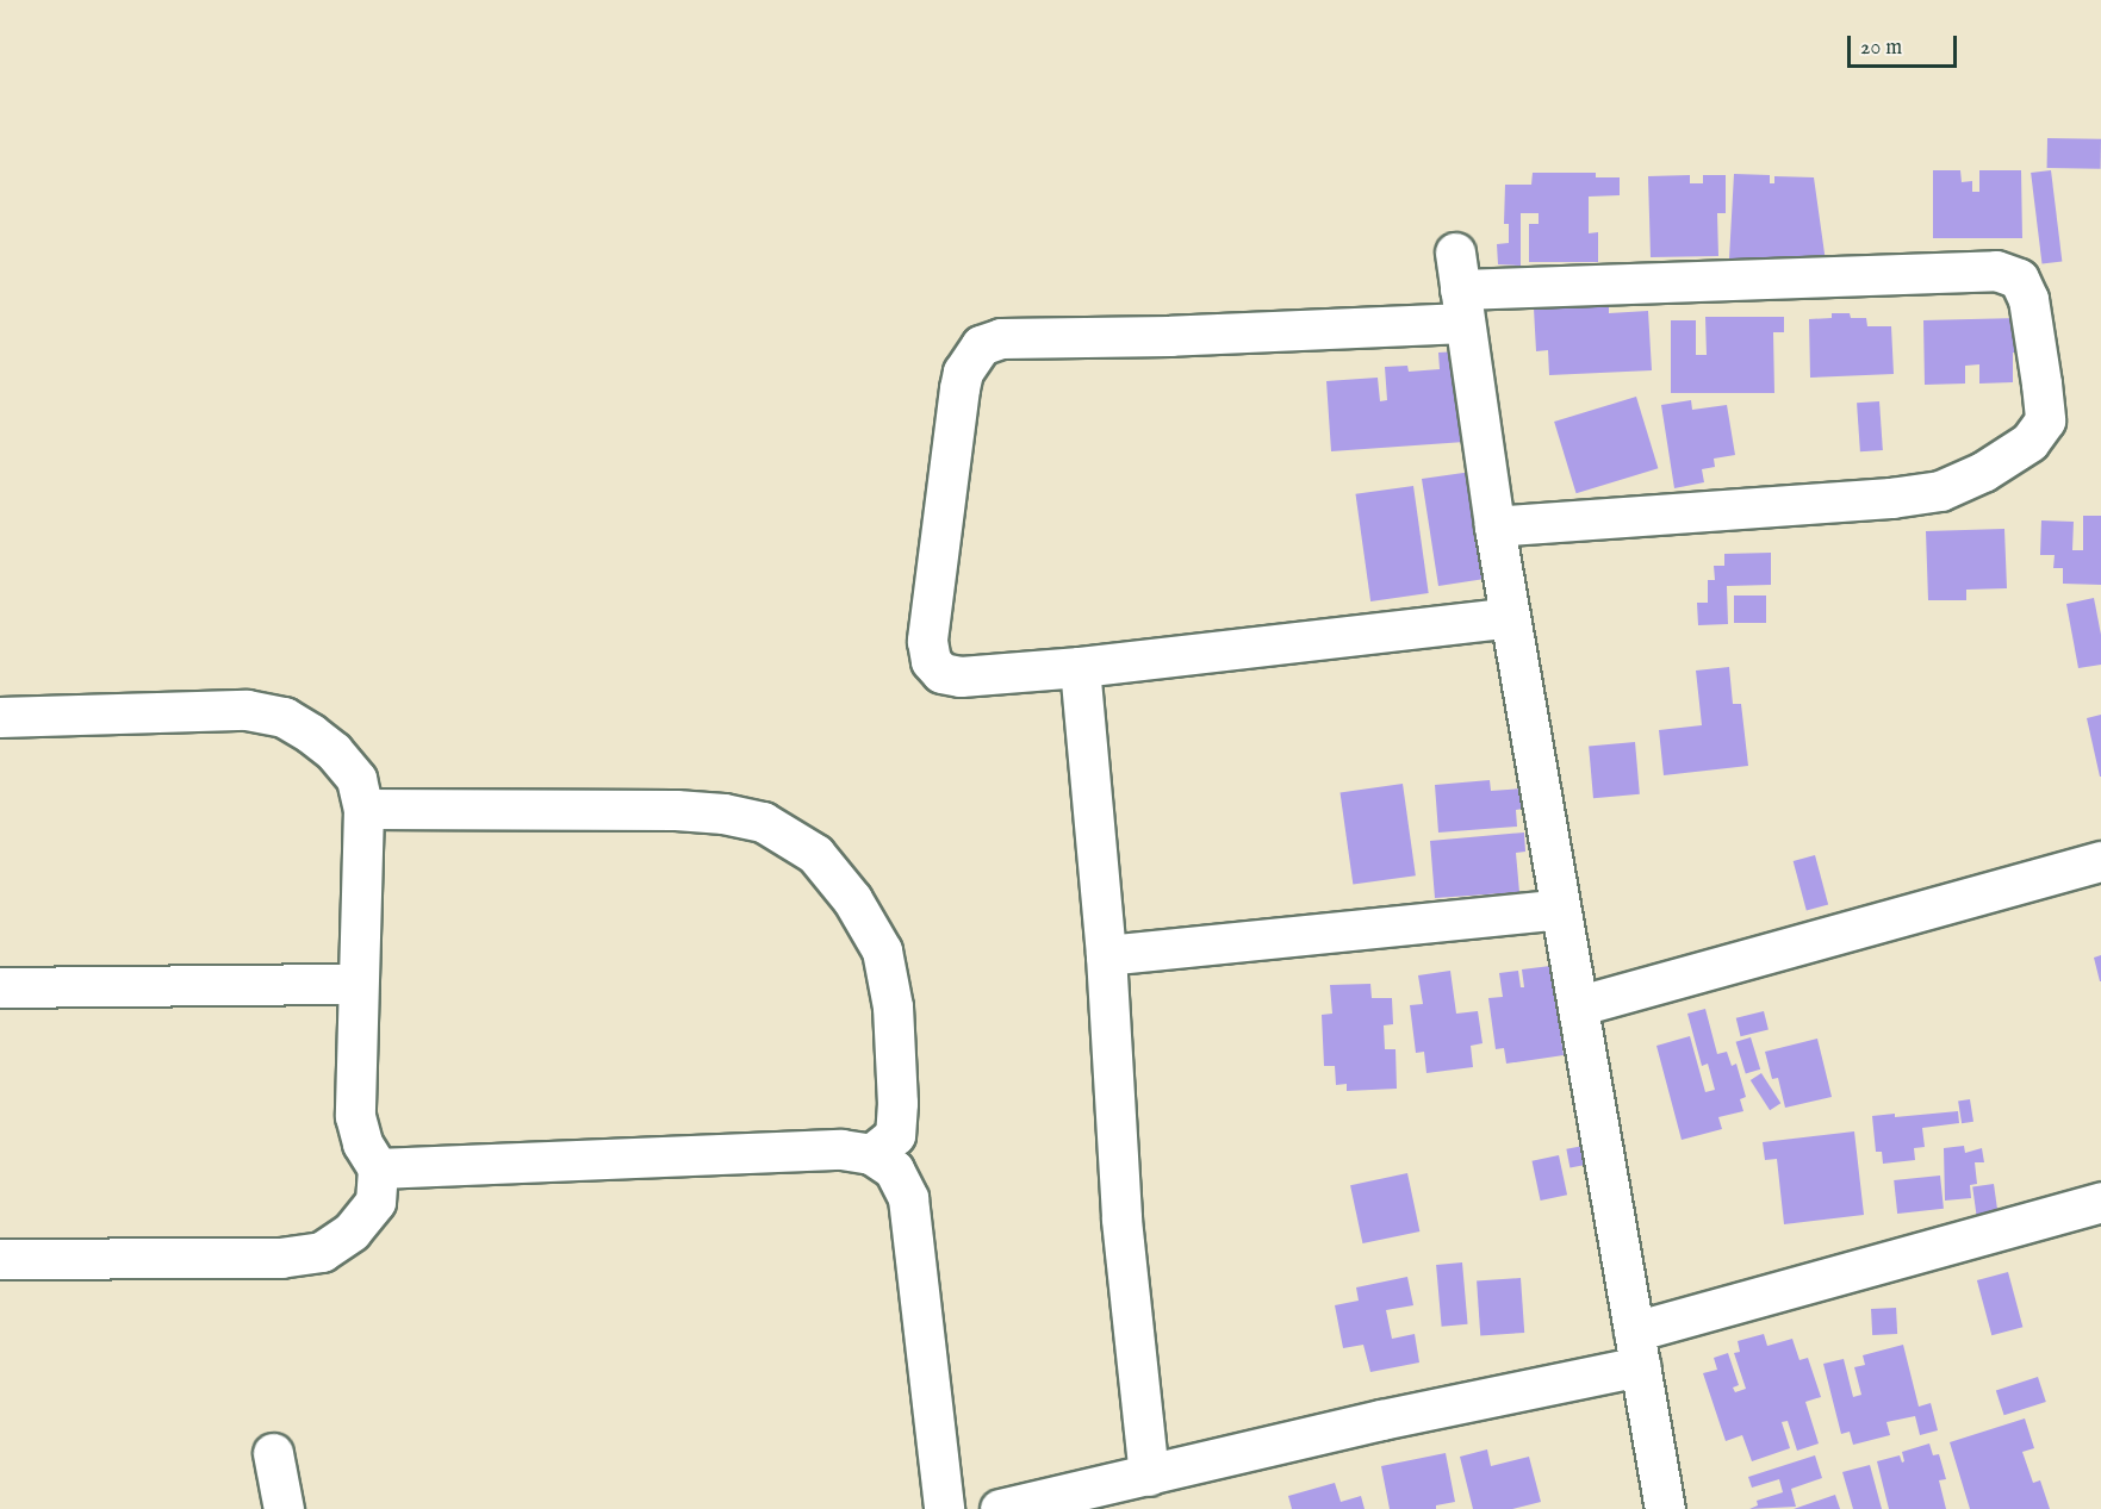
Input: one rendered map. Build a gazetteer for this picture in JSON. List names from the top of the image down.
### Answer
{
  "scale_bar": "20 m"
}
